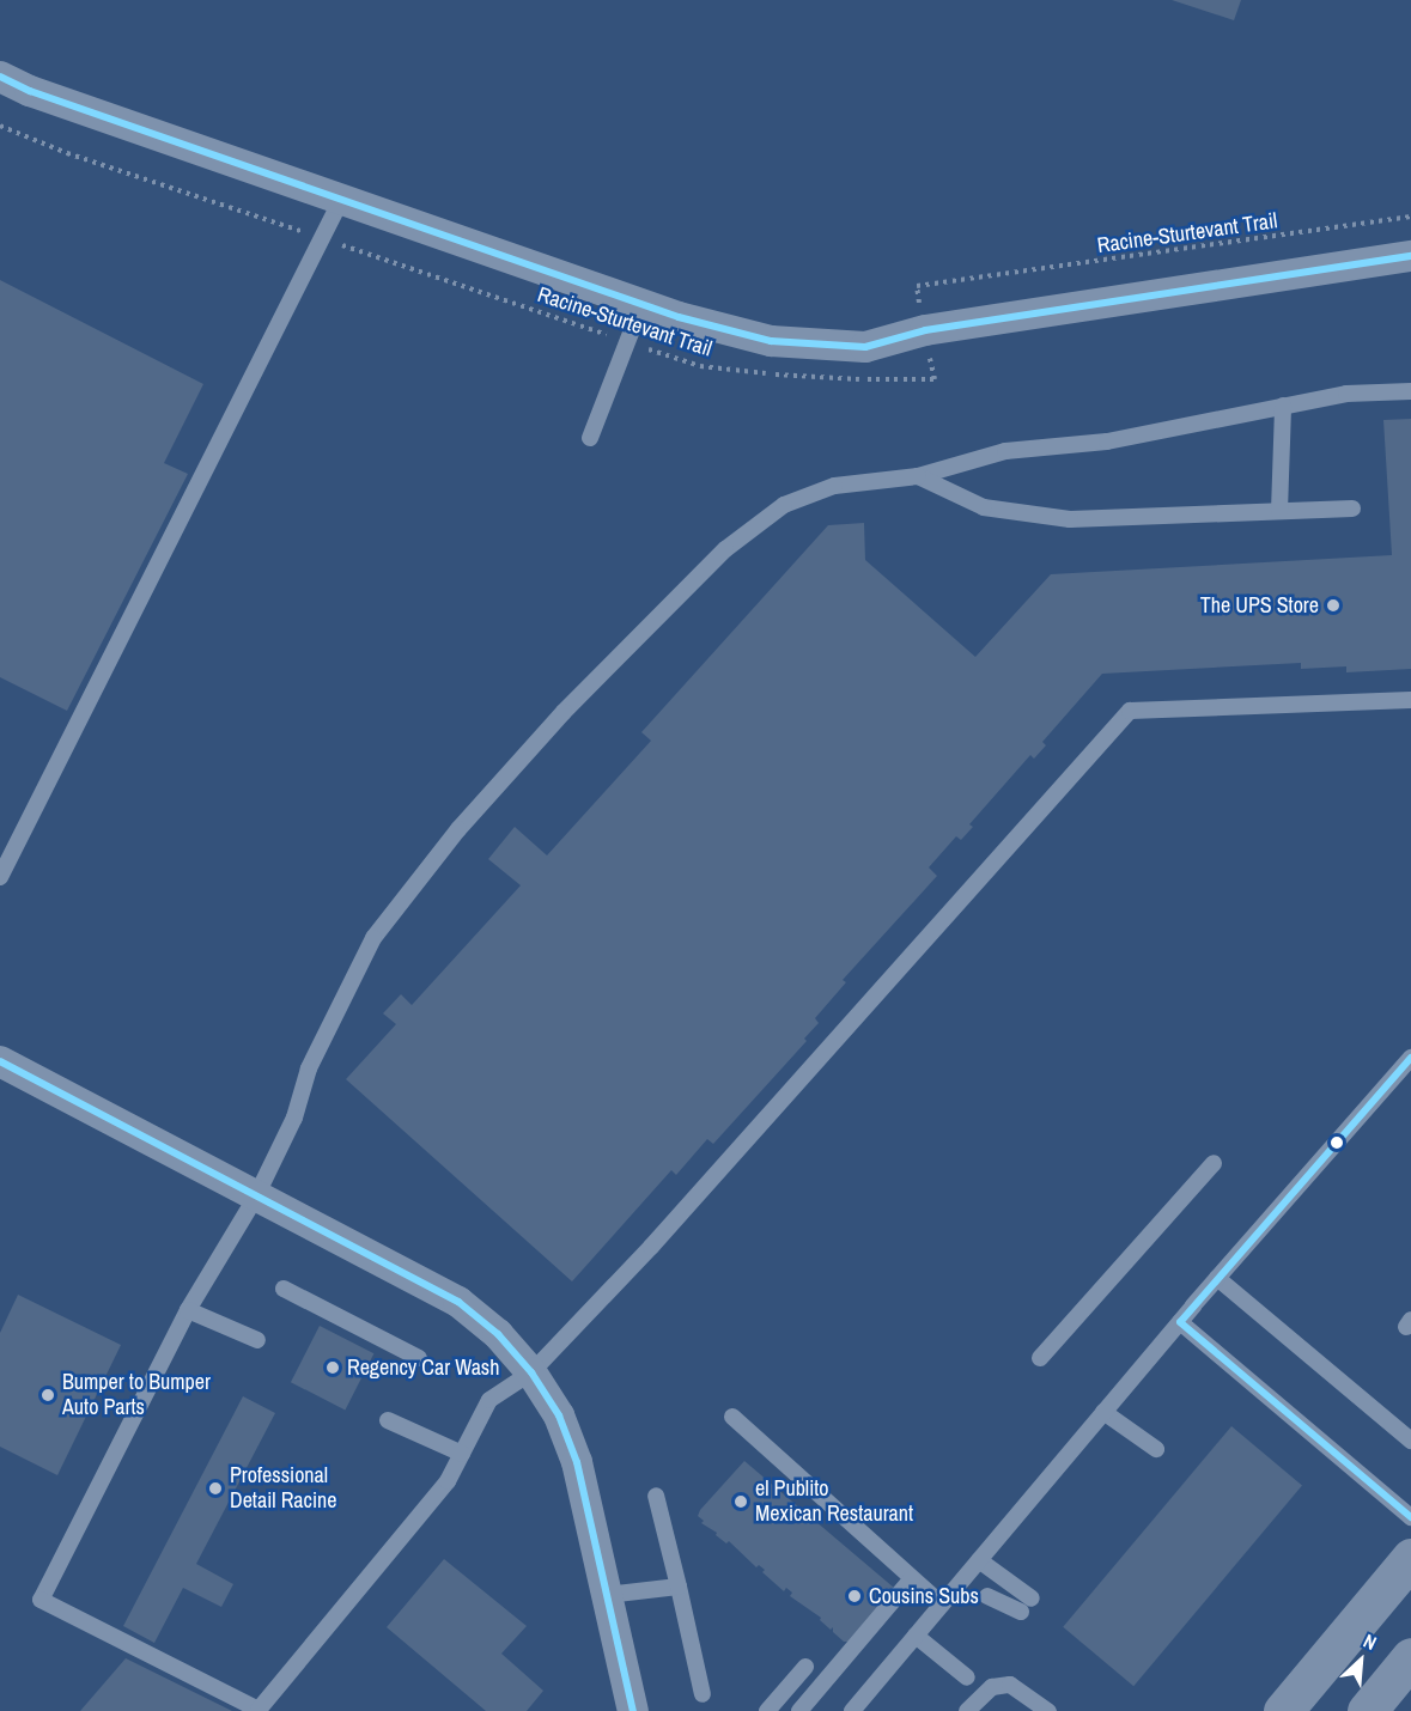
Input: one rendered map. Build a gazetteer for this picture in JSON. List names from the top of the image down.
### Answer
{
  "streets": {
    "path": ["Racine-Sturtevant Trail"]
  },
  "places": [
    "The UPS Store",
    "Regency Car Wash",
    "Bumper to Bumper Auto Parts",
    "Professional Detail Racine",
    "el Publito Mexican Restaurant",
    "Cousins Subs"
  ],
  "north": "top right"
}
